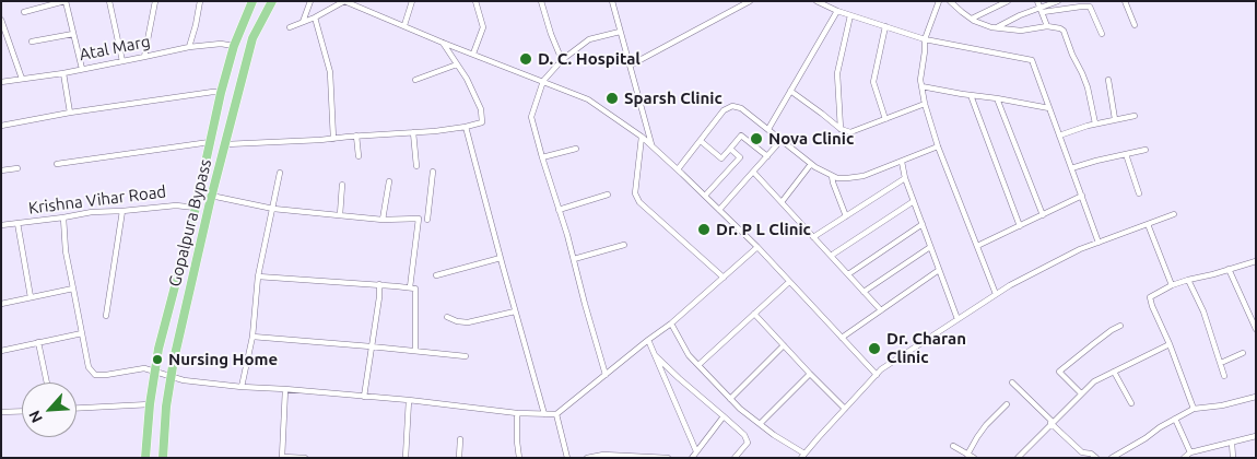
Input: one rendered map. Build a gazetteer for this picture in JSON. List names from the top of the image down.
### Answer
{
  "streets": {
    "main road": ["Gopalpura Bypass"],
    "street": ["Atal Marg", "Krishna Vihar Road"]
  },
  "crossings": [
    ["Atal Marg", "Gopalpura Bypass"],
    ["Krishna Vihar Road", "Gopalpura Bypass"]
  ],
  "places": [
    "D. C. Hospital",
    "Sparsh Clinic",
    "Nova Clinic",
    "Dr. P L Clinic",
    "Dr. Charan Clinic",
    "Nursing Home"
  ],
  "north": "bottom left"
}
